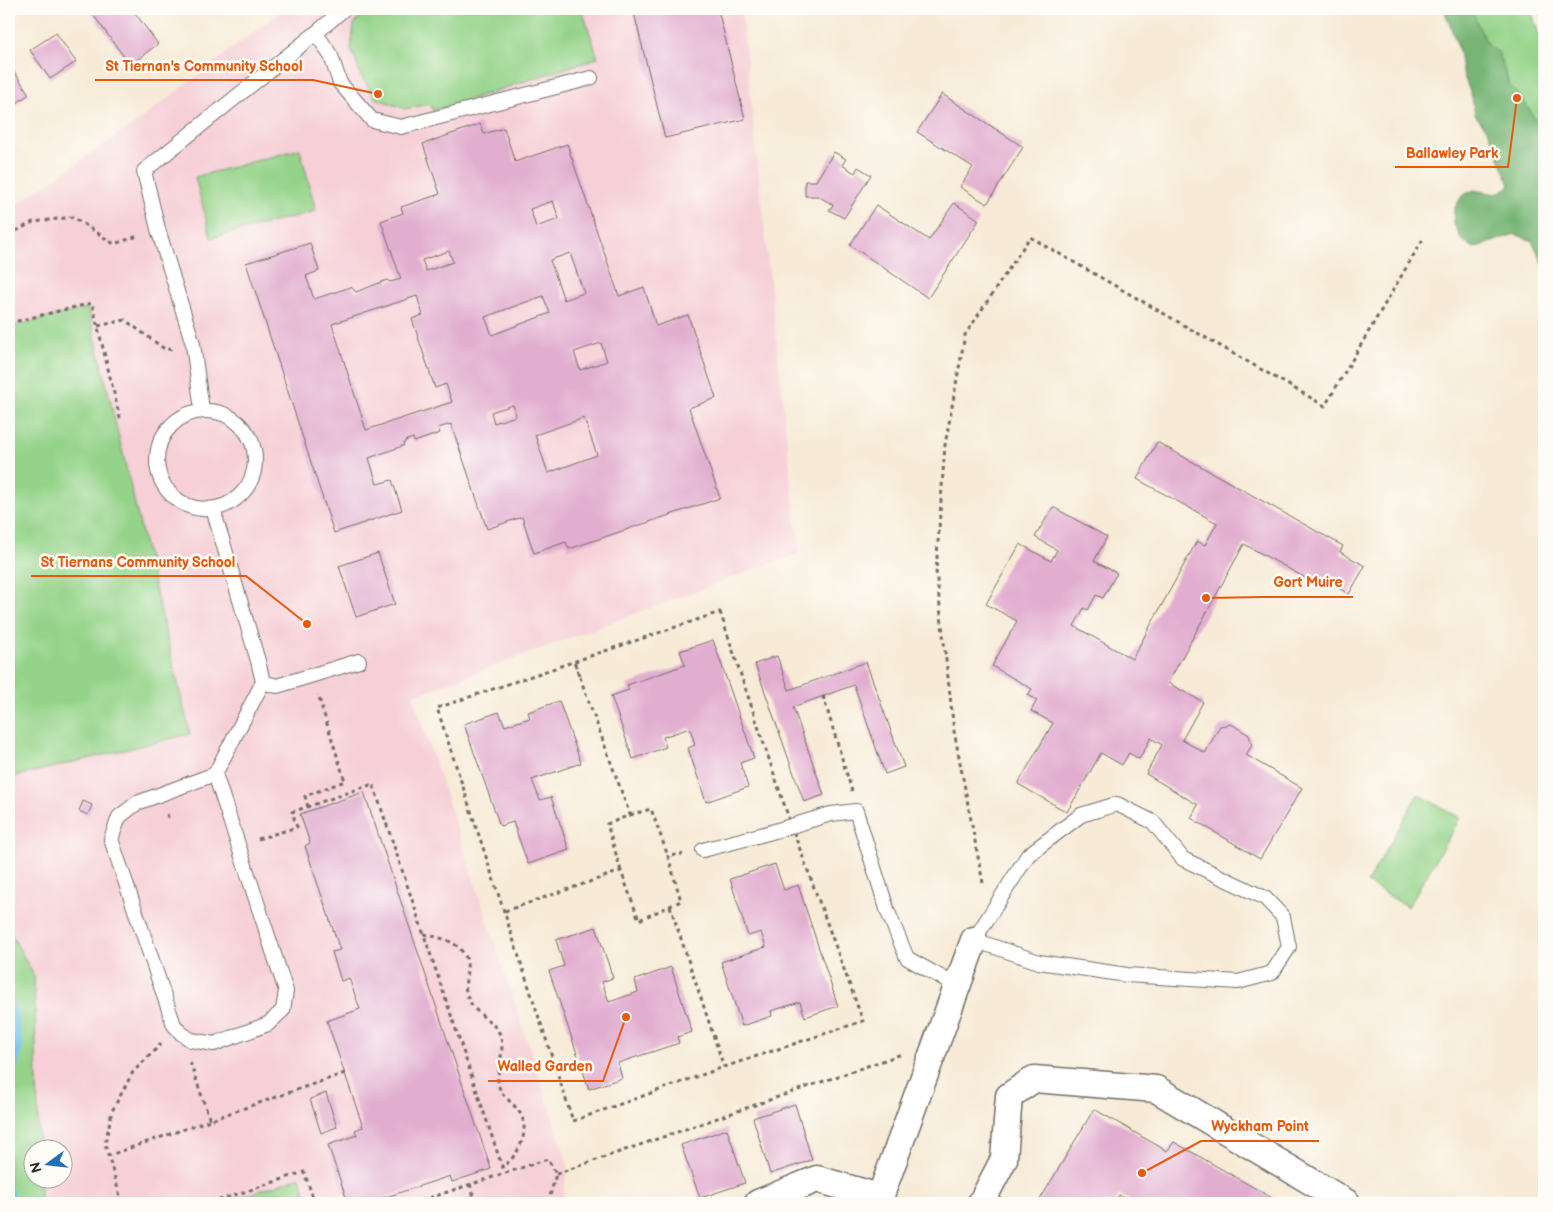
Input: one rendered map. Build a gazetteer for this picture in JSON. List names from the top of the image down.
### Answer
{
  "places": [
    "St Tiernan's Community School",
    "Ballawley Park",
    "Gort Muire",
    "St Tiernans Community School",
    "Walled Garden",
    "Wyckham Point"
  ],
  "north": "left"
}
